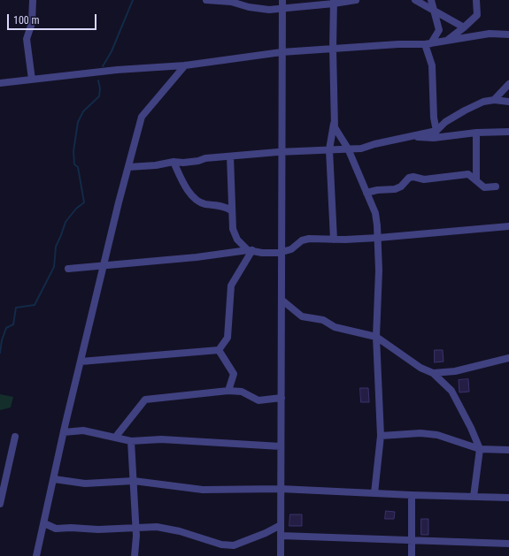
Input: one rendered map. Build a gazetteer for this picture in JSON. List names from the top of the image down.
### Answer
{
  "scale_bar": "100 m"
}
